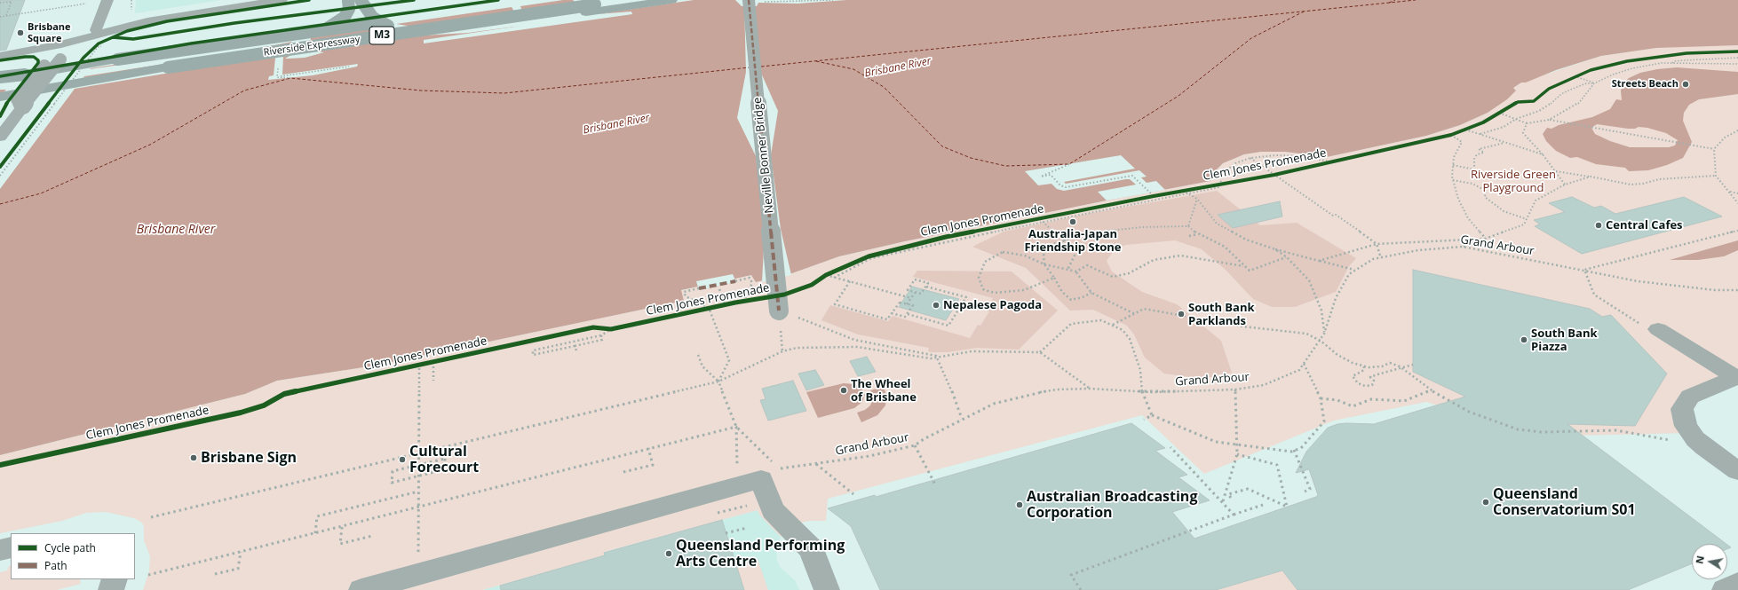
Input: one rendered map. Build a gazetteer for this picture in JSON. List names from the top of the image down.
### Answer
{
  "streets": {
    "highway": ["M3", "Riverside Expressway"],
    "street": ["Neville Bonner Bridge"],
    "path": ["Grand Arbour"],
    "cycle path": ["Clem Jones Promenade"]
  },
  "crossings": [
    ["M3", "Riverside Expressway"]
  ],
  "water": ["Brisbane River"],
  "parks": ["Riverside Green Playground"],
  "places": [
    "Brisbane Square",
    "Streets Beach",
    "Australia-Japan Friendship Stone",
    "Central Cafes",
    "Nepalese Pagoda",
    "South Bank Parklands",
    "South Bank Piazza",
    "The Wheel of Brisbane",
    "Brisbane Sign",
    "Cultural Forecourt",
    "Queensland Conservatorium S01",
    "Australian Broadcasting Corporation",
    "Queensland Performing Arts Centre"
  ],
  "legend": ["Cycle path", "Path"],
  "north": "left"
}
